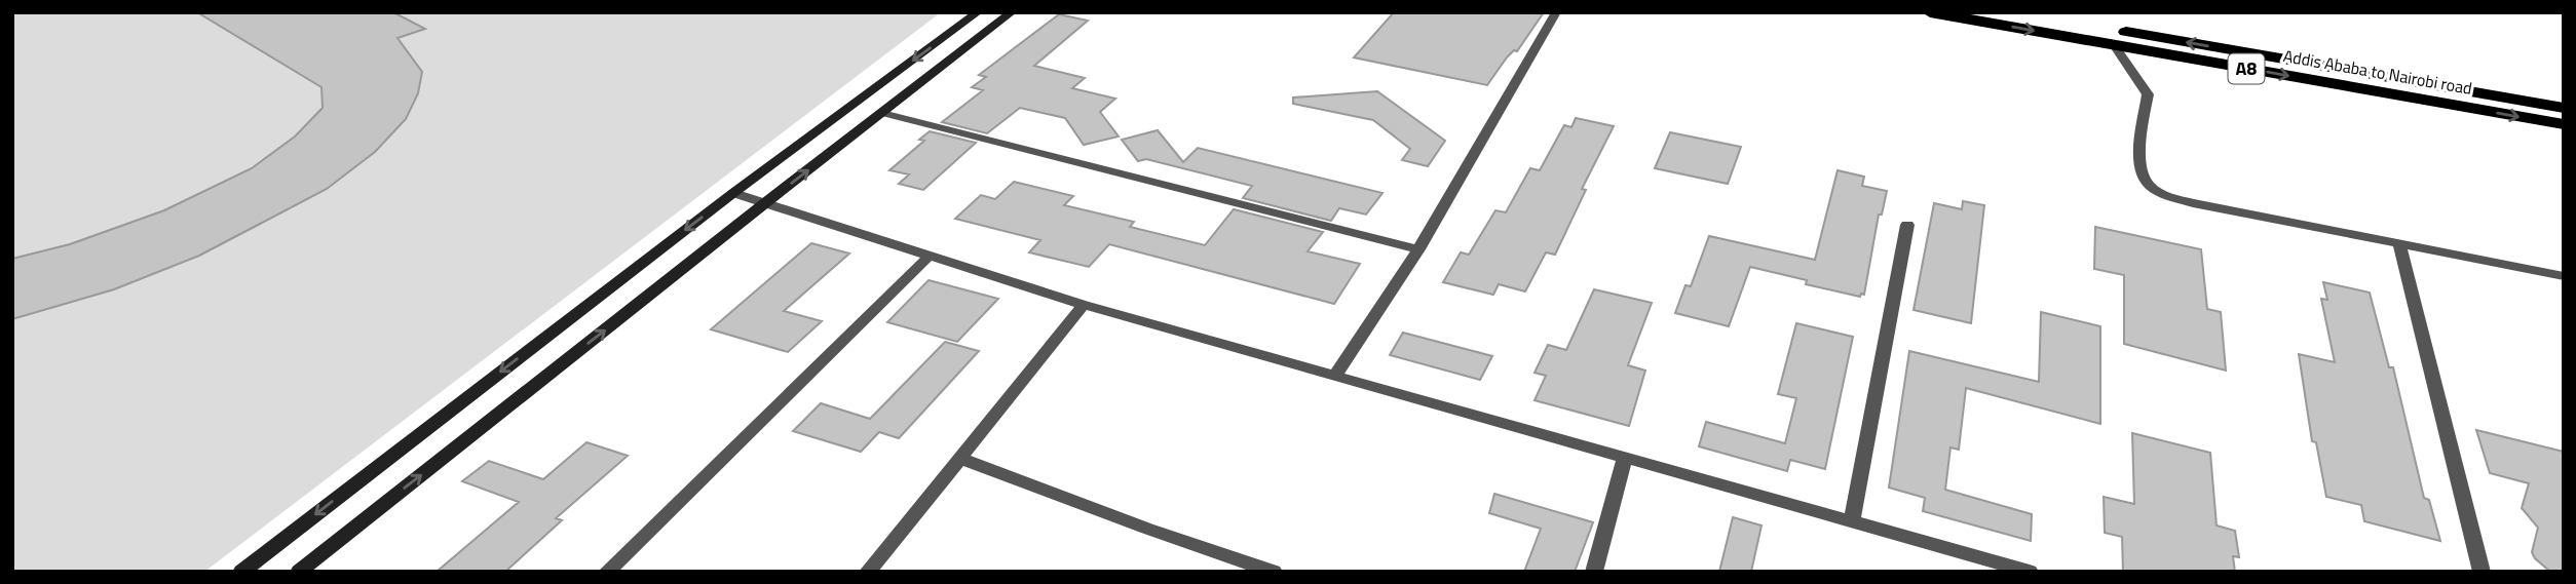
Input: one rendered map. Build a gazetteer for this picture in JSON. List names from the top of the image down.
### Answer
{
  "streets": {
    "highway": ["A8", "Addis Ababa to Nairobi road"]
  }
}
